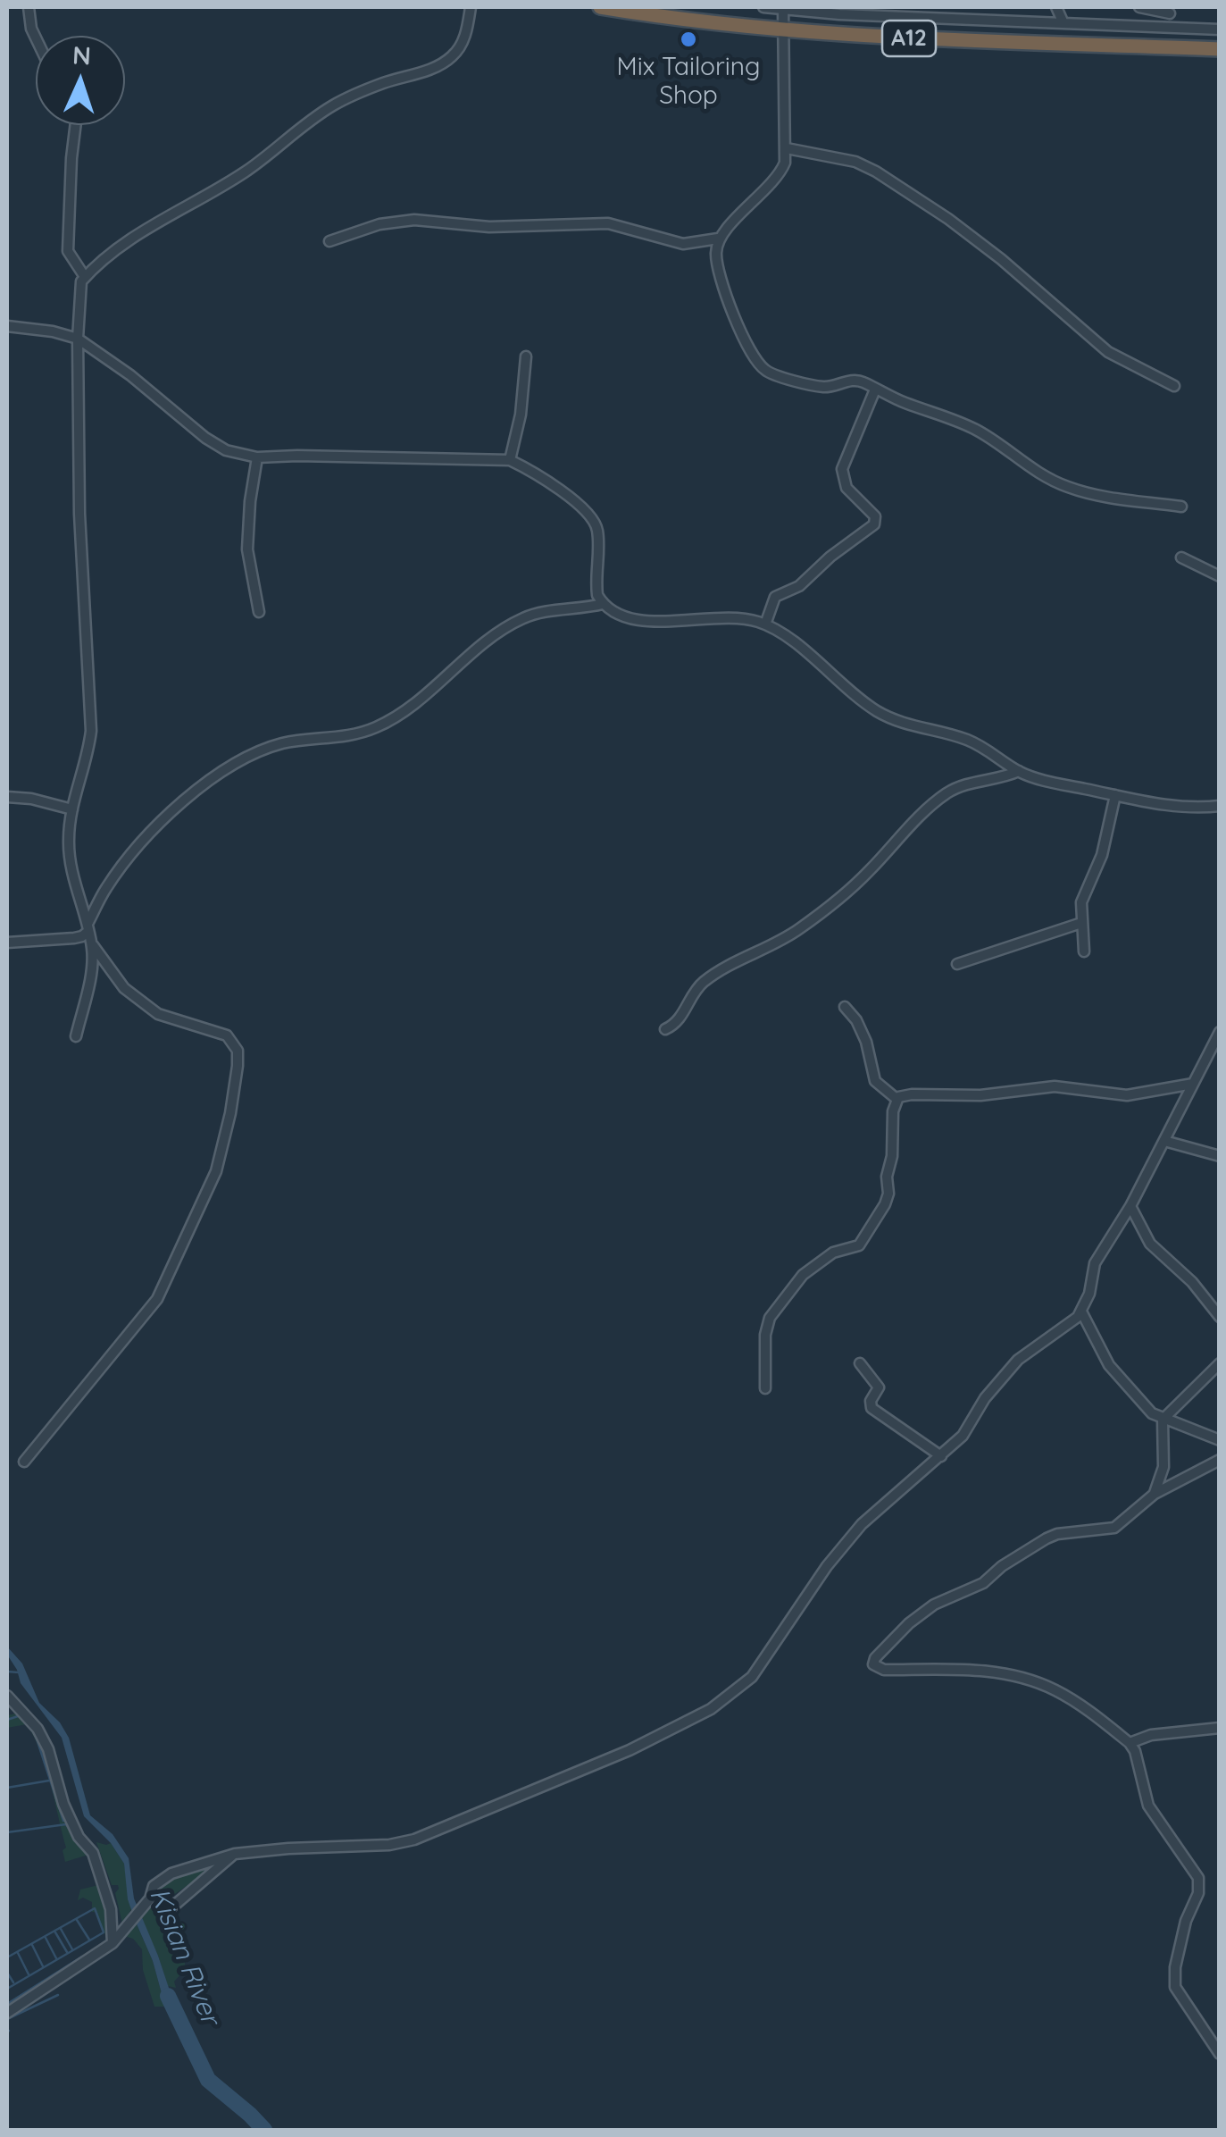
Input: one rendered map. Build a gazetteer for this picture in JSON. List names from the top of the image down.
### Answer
{
  "streets": {
    "highway": ["A12"]
  },
  "water": ["Kisian River"],
  "places": ["Mix Tailoring Shop"],
  "north": "top"
}
